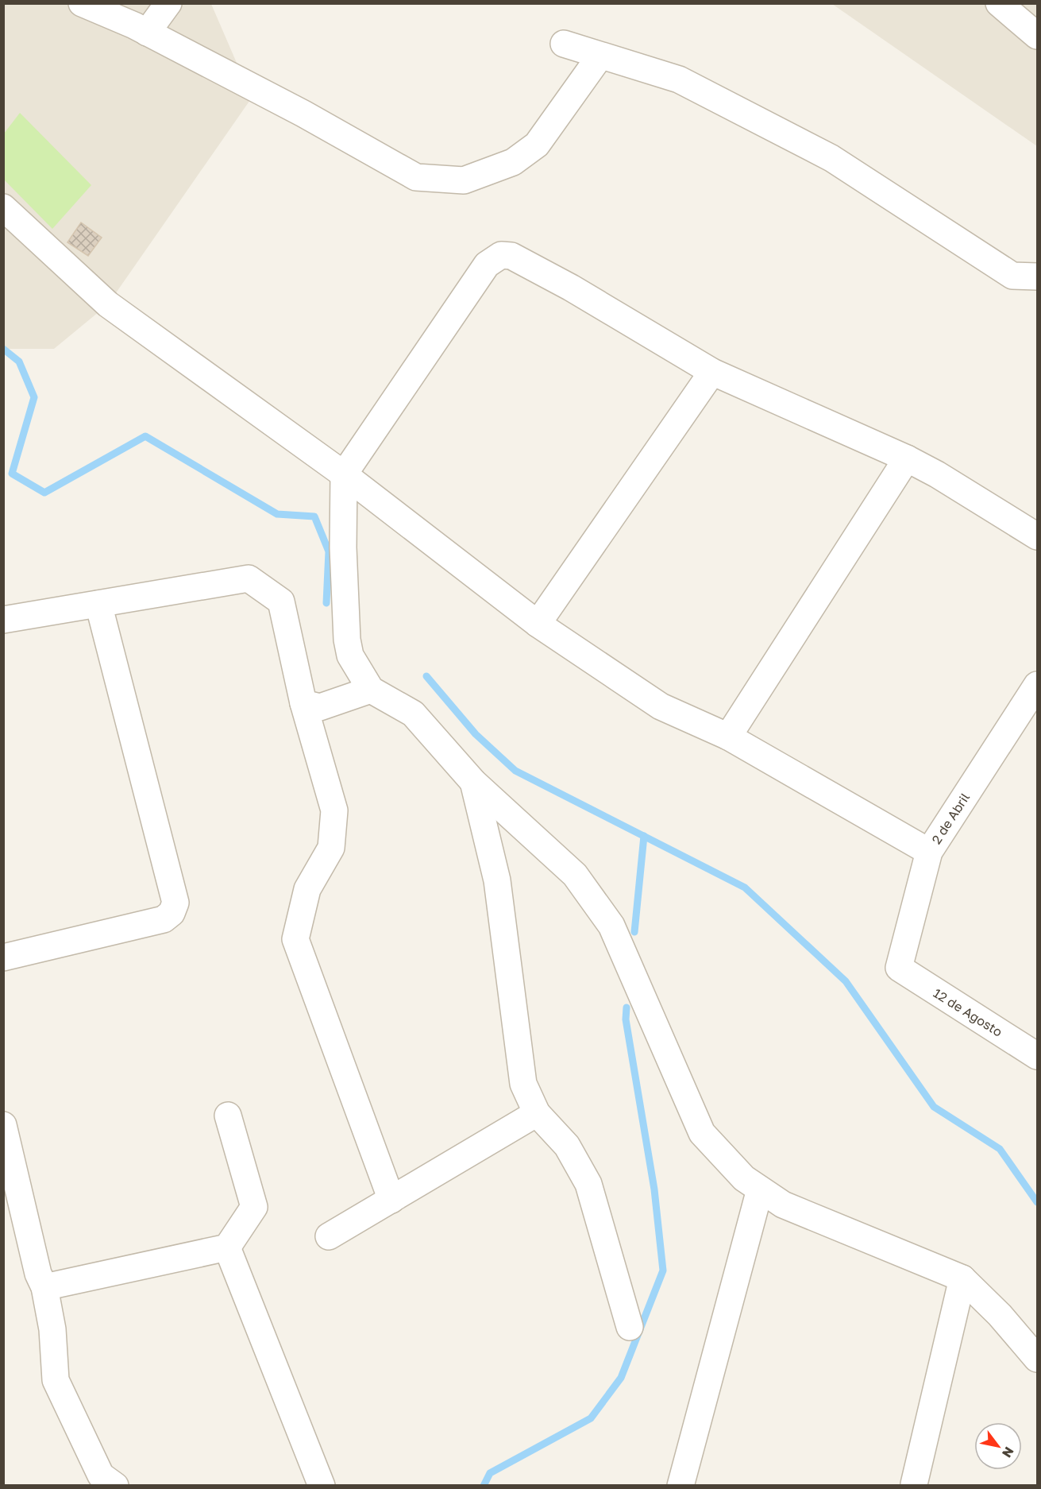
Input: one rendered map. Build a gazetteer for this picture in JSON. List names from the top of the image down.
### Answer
{
  "streets": {
    "street": ["2 de Abril", "12 de Agosto"]
  },
  "crossings": [
    ["2 de Abril", "12 de Agosto"]
  ],
  "north": "bottom right"
}
